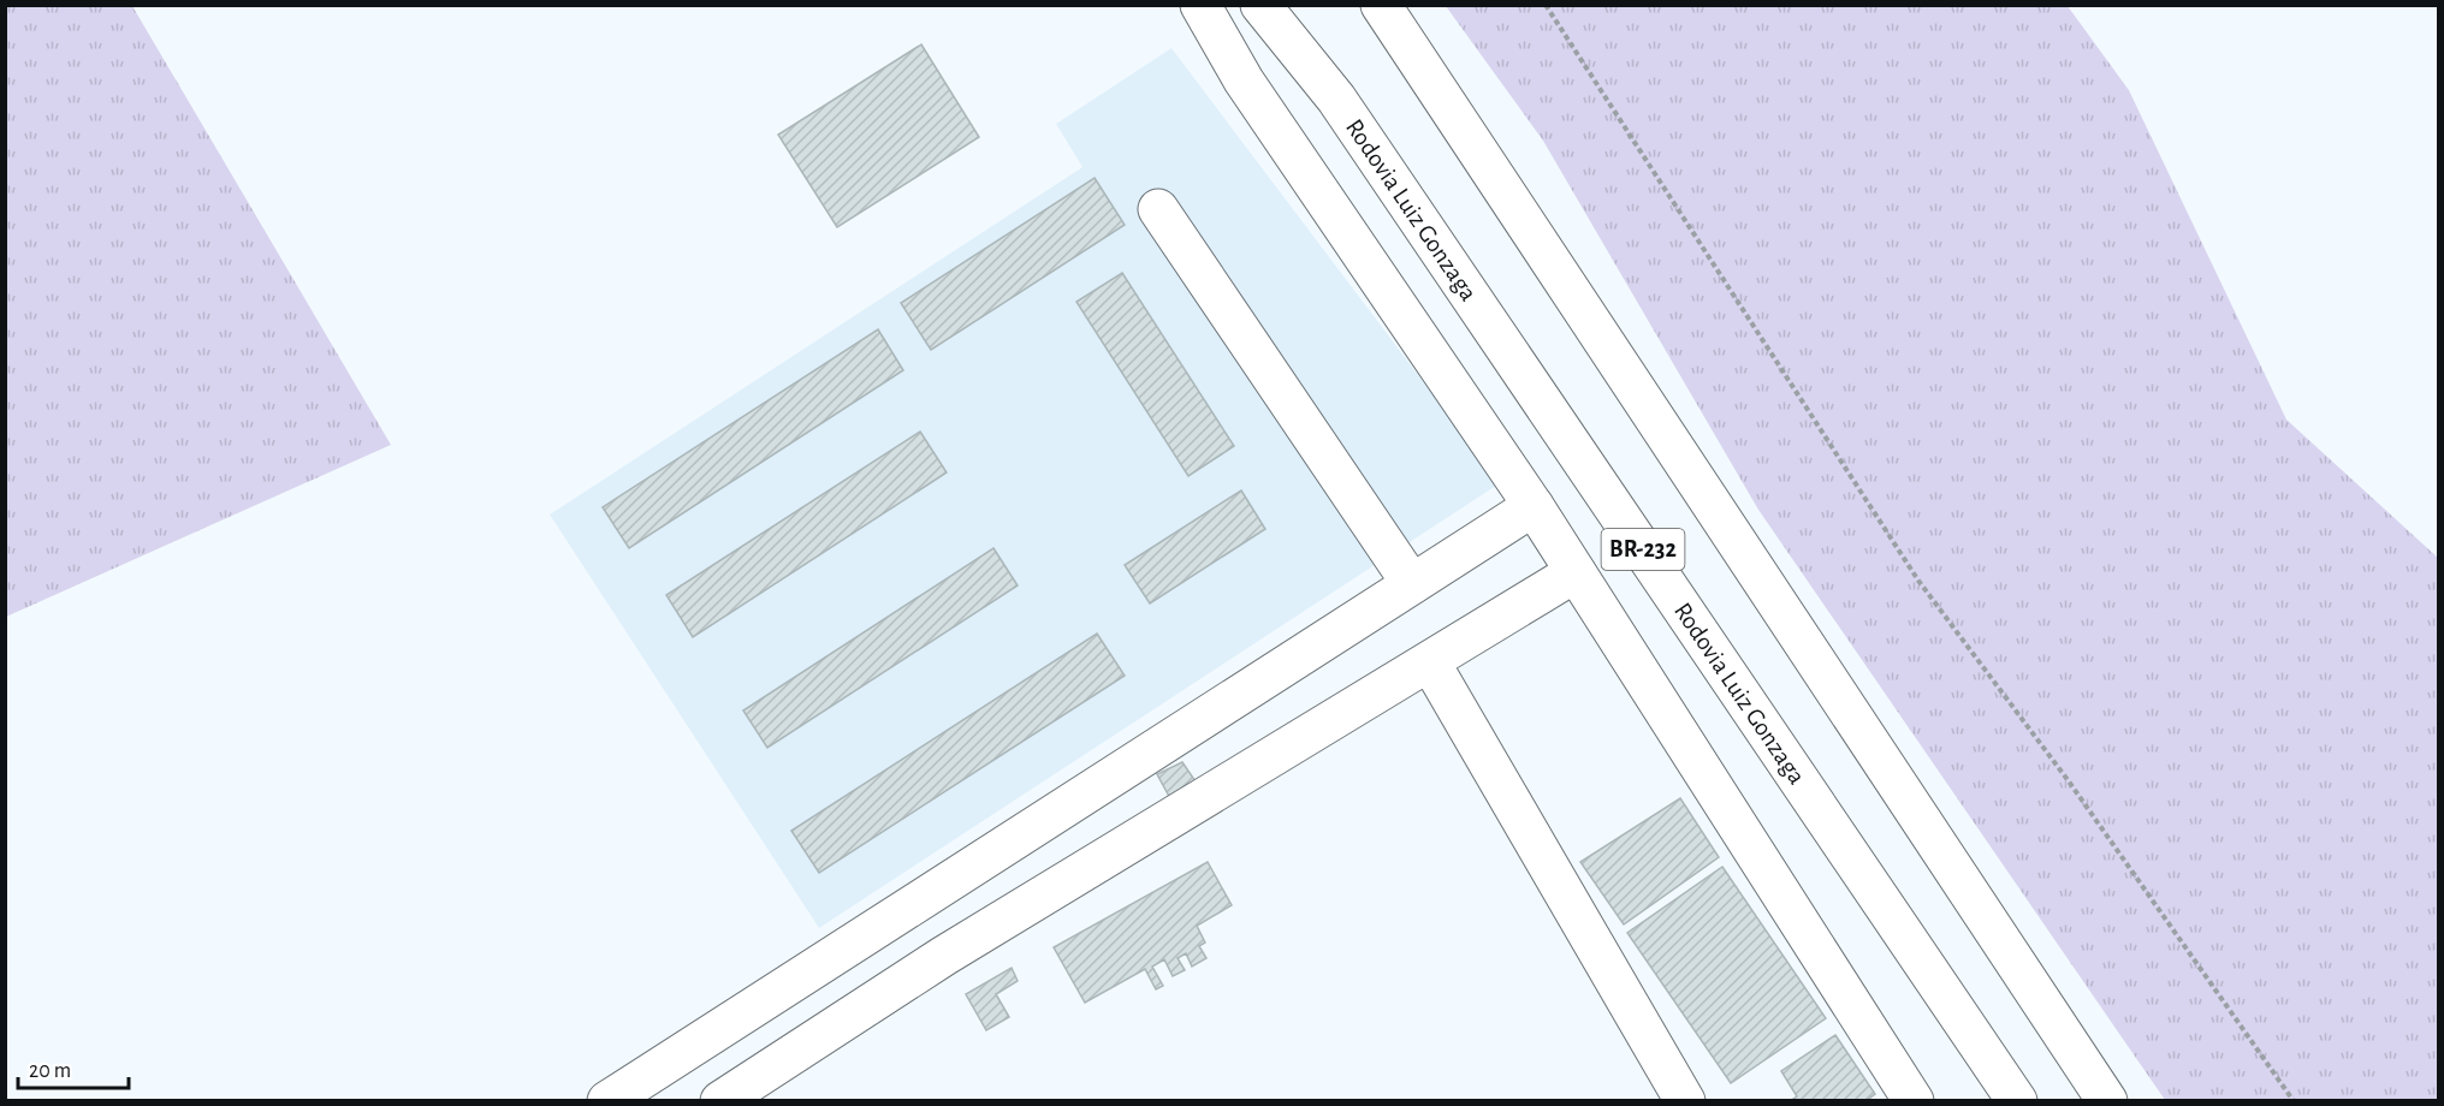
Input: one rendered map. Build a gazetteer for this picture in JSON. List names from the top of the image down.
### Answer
{
  "streets": {
    "main road": ["Rodovia Luiz Gonzaga", "BR-232"]
  },
  "scale_bar": "20 m"
}
